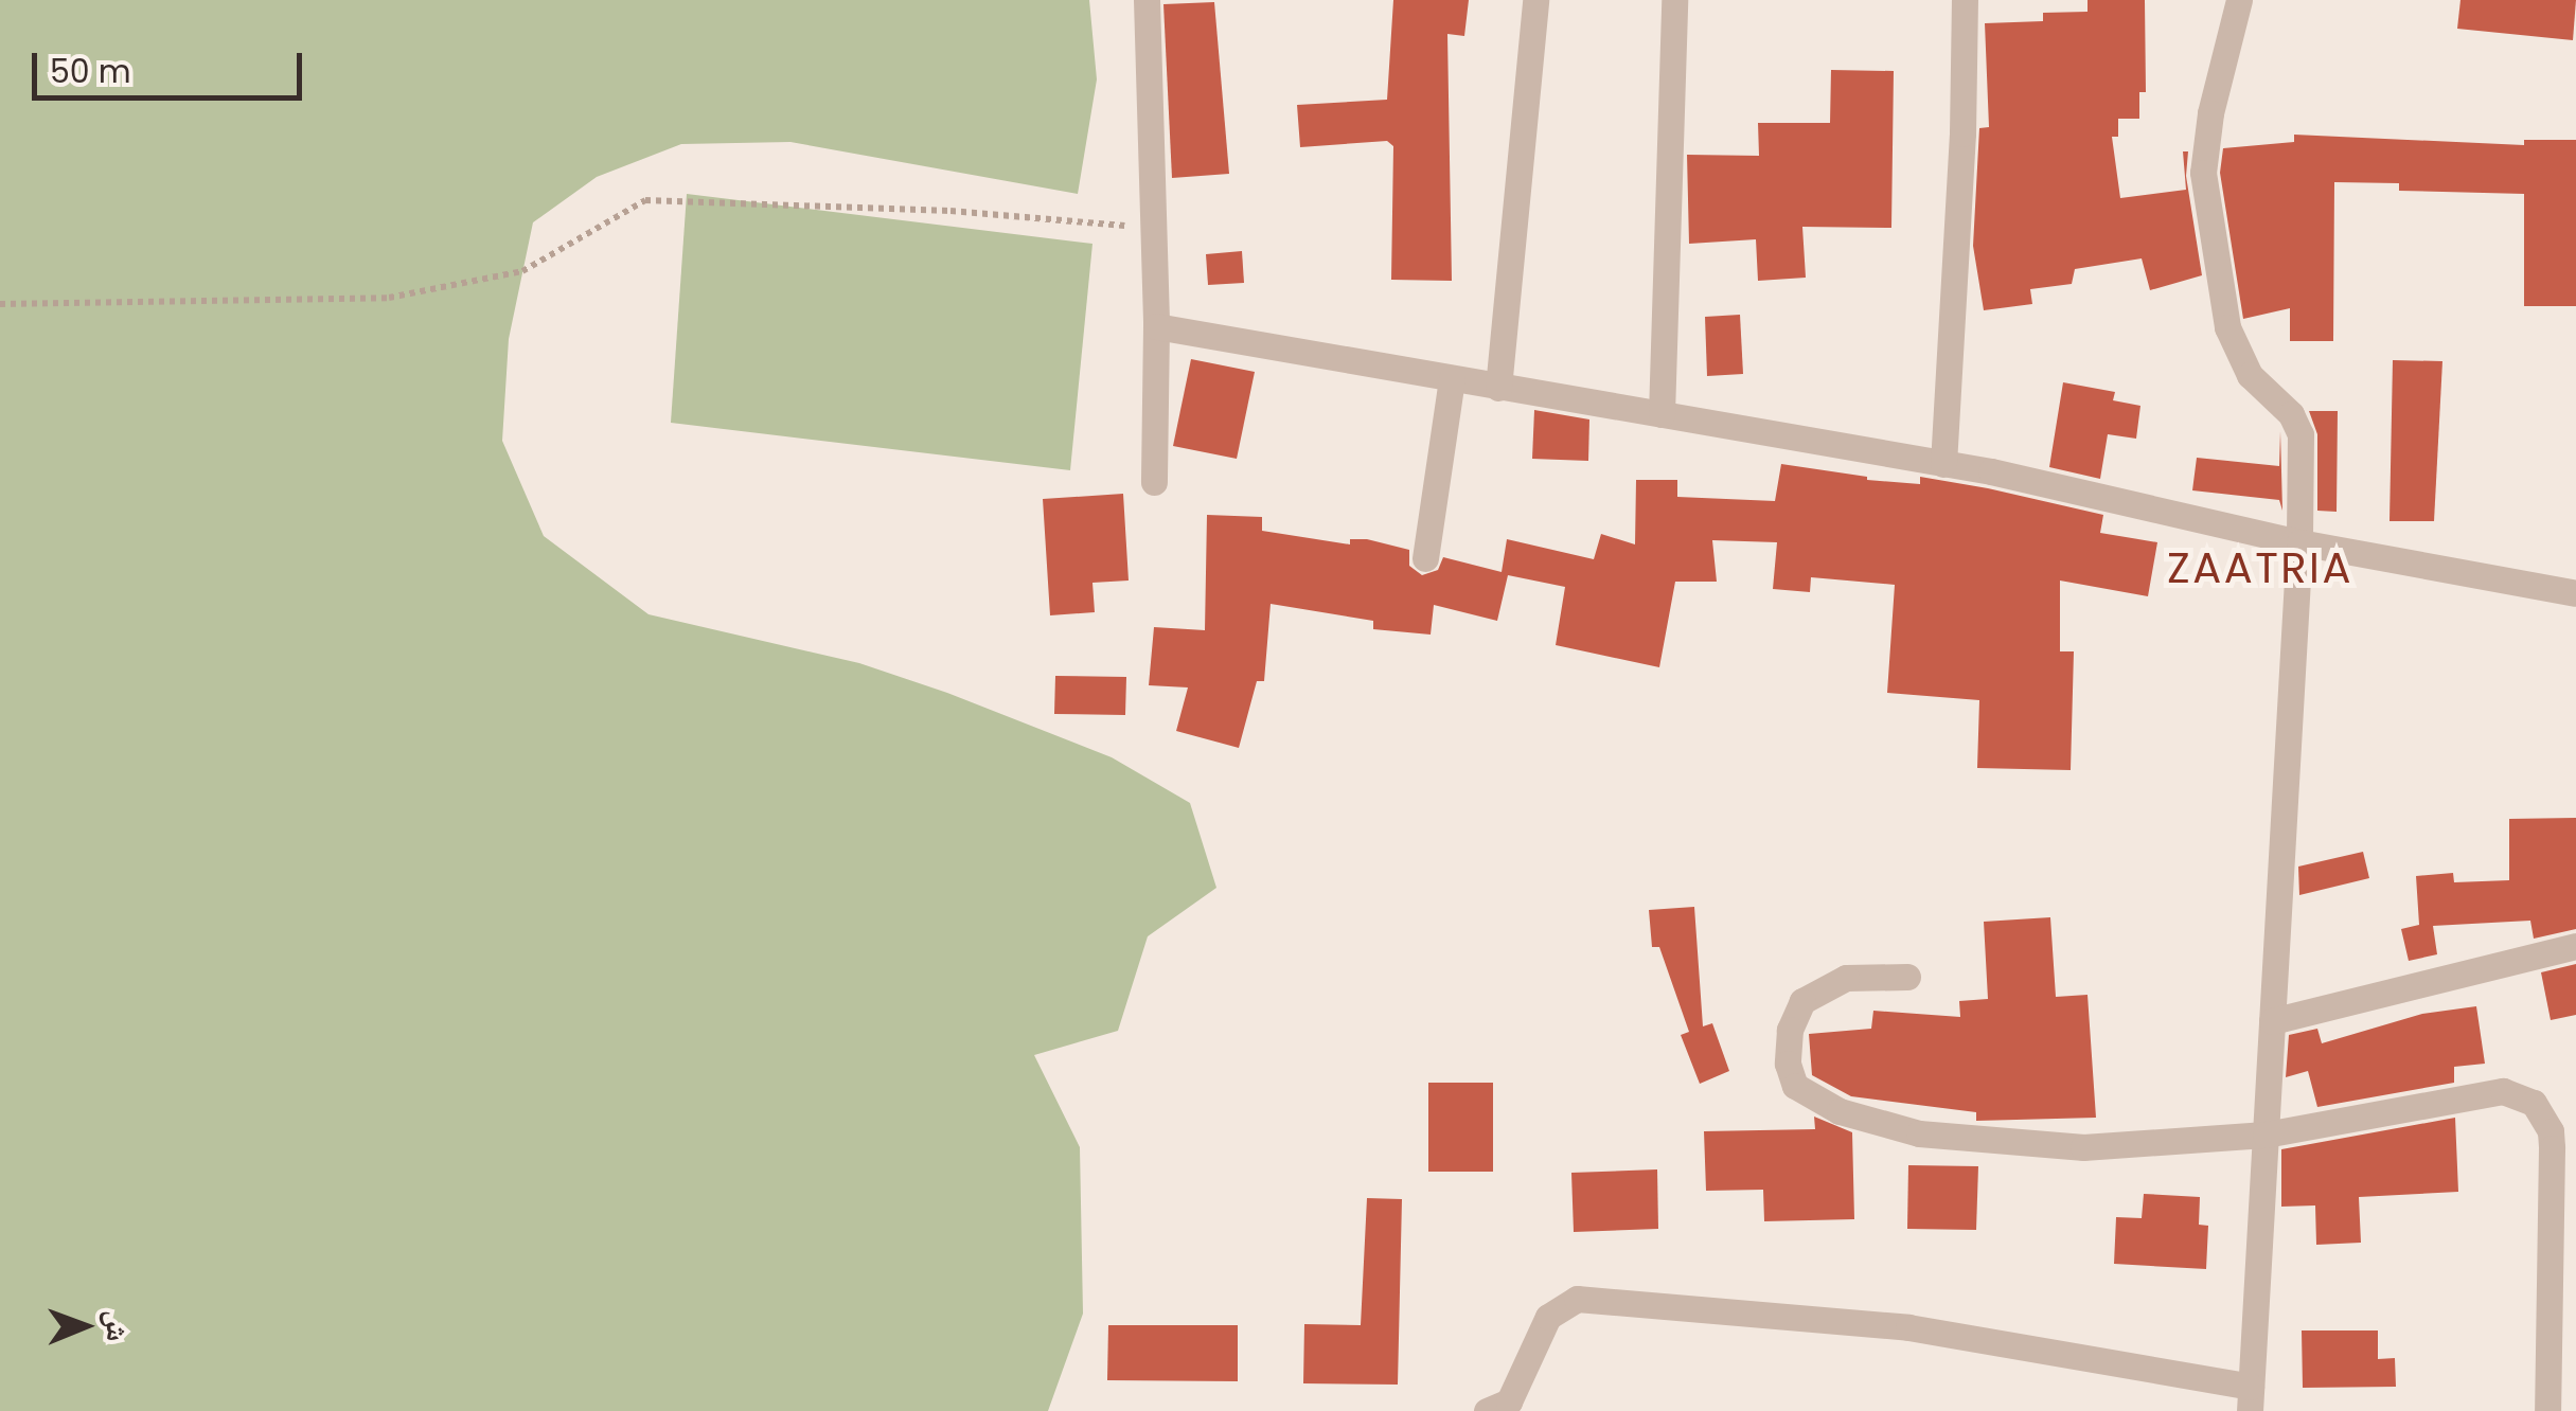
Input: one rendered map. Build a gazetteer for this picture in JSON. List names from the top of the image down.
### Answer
{
  "districts": ["ZAATRIA"],
  "scale_bar": "50 m",
  "north": "right"
}
